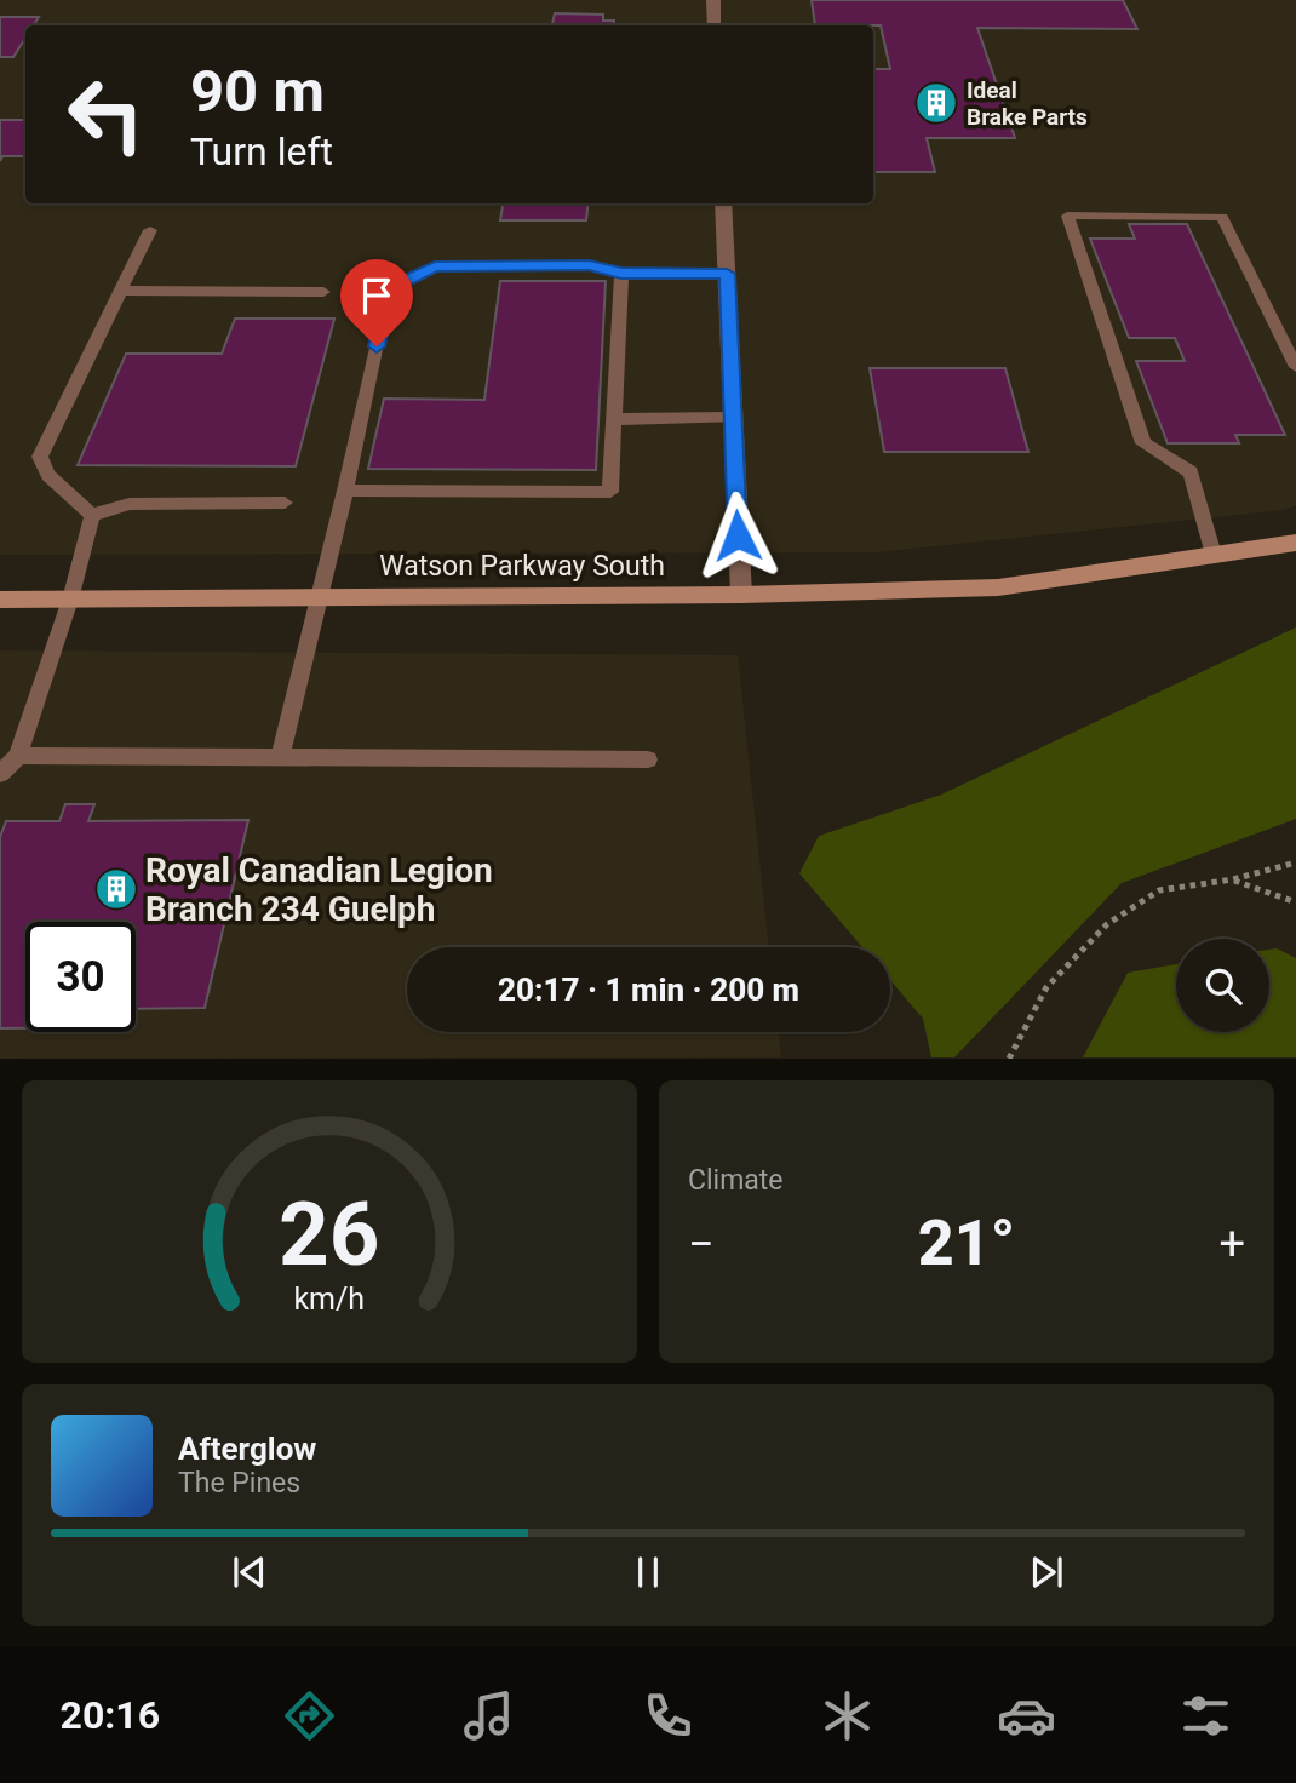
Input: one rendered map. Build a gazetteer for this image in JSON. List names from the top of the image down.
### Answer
{
  "streets": {
    "main road": ["Watson Parkway South"]
  },
  "places": {
    "building": ["Ideal Brake Parts", "Royal Canadian Legion Branch 234 Guelph"]
  },
  "page": {
    "turn": ["90 m", "Turn left"],
    "limit": "30",
    "trip": "20:17 · 1 min · 200 m",
    "tile": "Climate",
    "heat": ["−", "21°", "+"],
    "song": ["Afterglow", "The Pines"],
    "tabs": "20:16",
    "gauge": ["26", "km/h"]
  }
}
